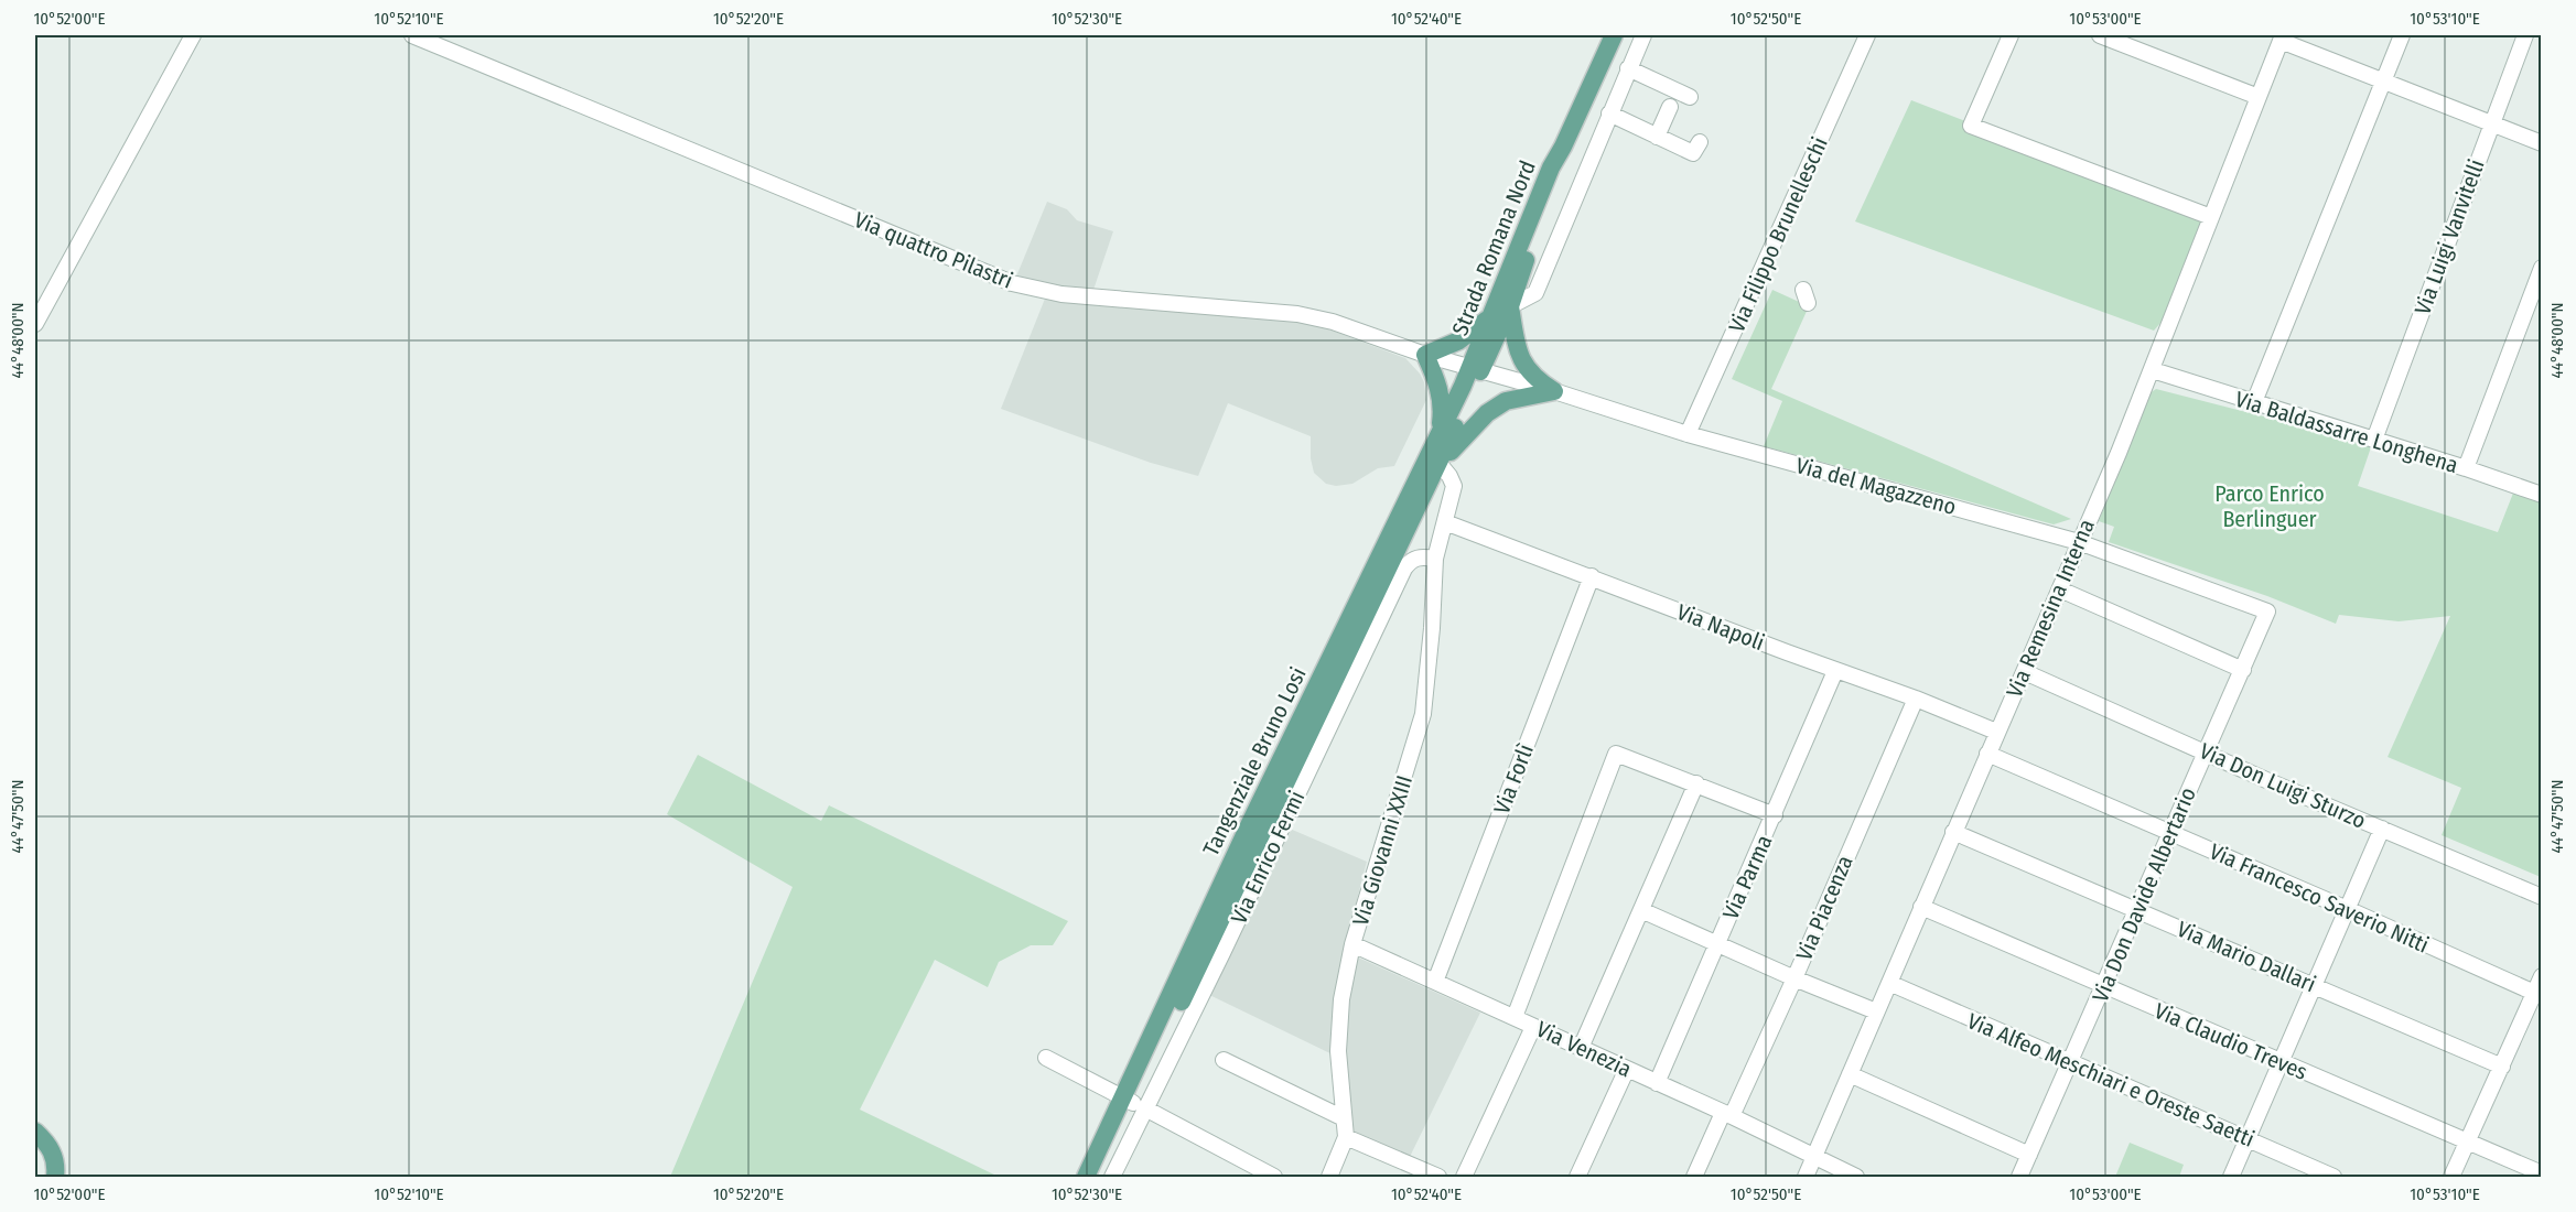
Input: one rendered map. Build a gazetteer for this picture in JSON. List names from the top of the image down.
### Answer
{
  "streets": {
    "main road": ["Strada Romana Nord", "Tangenziale Bruno Losi"],
    "street": [
      "Via Filippo Brunelleschi",
      "Via Luigi Vanvitelli",
      "Via quattro Pilastri",
      "Via Baldassarre Longhena",
      "Via del Magazzeno",
      "Via Remesina Interna",
      "Via Napoli",
      "Via Forlì",
      "Via Don Luigi Sturzo",
      "Via Giovanni XXIII",
      "Via Enrico Fermi",
      "Via Parma",
      "Via Don Davide Albertario",
      "Via Francesco Saverio Nitti",
      "Via Piacenza",
      "Via Mario Dallari",
      "Via Claudio Treves",
      "Via Venezia",
      "Via Alfeo Meschiari e Oreste Saetti"
    ]
  },
  "crossings": [
    ["Via Filippo Brunelleschi", "Via del Magazzeno"],
    ["Via Luigi Vanvitelli", "Via Baldassarre Longhena"],
    ["Strada Romana Nord", "Via quattro Pilastri"],
    ["Strada Romana Nord", "Via del Magazzeno"],
    ["Strada Romana Nord", "Tangenziale Bruno Losi"],
    ["Via quattro Pilastri", "Via del Magazzeno"],
    ["Via quattro Pilastri", "Tangenziale Bruno Losi"],
    ["Via Baldassarre Longhena", "Via Remesina Interna"],
    ["Via del Magazzeno", "Via Remesina Interna"],
    ["Via del Magazzeno", "Tangenziale Bruno Losi"],
    ["Via del Magazzeno", "Via Don Davide Albertario"],
    ["Via Remesina Interna", "Via Napoli"],
    ["Via Remesina Interna", "Via Don Luigi Sturzo"],
    ["Via Remesina Interna", "Via Francesco Saverio Nitti"],
    ["Via Remesina Interna", "Via Mario Dallari"],
    ["Via Remesina Interna", "Via Claudio Treves"],
    ["Via Remesina Interna", "Via Venezia"],
    ["Via Remesina Interna", "Via Alfeo Meschiari e Oreste Saetti"],
    ["Via Napoli", "Via Forlì"],
    ["Via Napoli", "Via Giovanni XXIII"],
    ["Via Napoli", "Via Parma"],
    ["Via Napoli", "Via Piacenza"],
    ["Tangenziale Bruno Losi", "Via Giovanni XXIII"],
    ["Tangenziale Bruno Losi", "Via Enrico Fermi"],
    ["Via Forlì", "Via Venezia"],
    ["Via Don Luigi Sturzo", "Via Don Davide Albertario"],
    ["Via Giovanni XXIII", "Via Enrico Fermi"],
    ["Via Giovanni XXIII", "Via Venezia"],
    ["Via Parma", "Via Venezia"],
    ["Via Don Davide Albertario", "Via Francesco Saverio Nitti"],
    ["Via Don Davide Albertario", "Via Mario Dallari"],
    ["Via Don Davide Albertario", "Via Claudio Treves"],
    ["Via Don Davide Albertario", "Via Alfeo Meschiari e Oreste Saetti"],
    ["Via Piacenza", "Via Venezia"]
  ],
  "parks": ["Parco Enrico Berlinguer"],
  "coordinates": [
    "10°52'00\"E",
    "10°52'10\"E",
    "10°52'20\"E",
    "10°52'30\"E",
    "10°52'40\"E",
    "10°52'50\"E",
    "10°53'00\"E",
    "10°53'10\"E",
    "44°48'00\"N",
    "44°47'50\"N"
  ]
}
